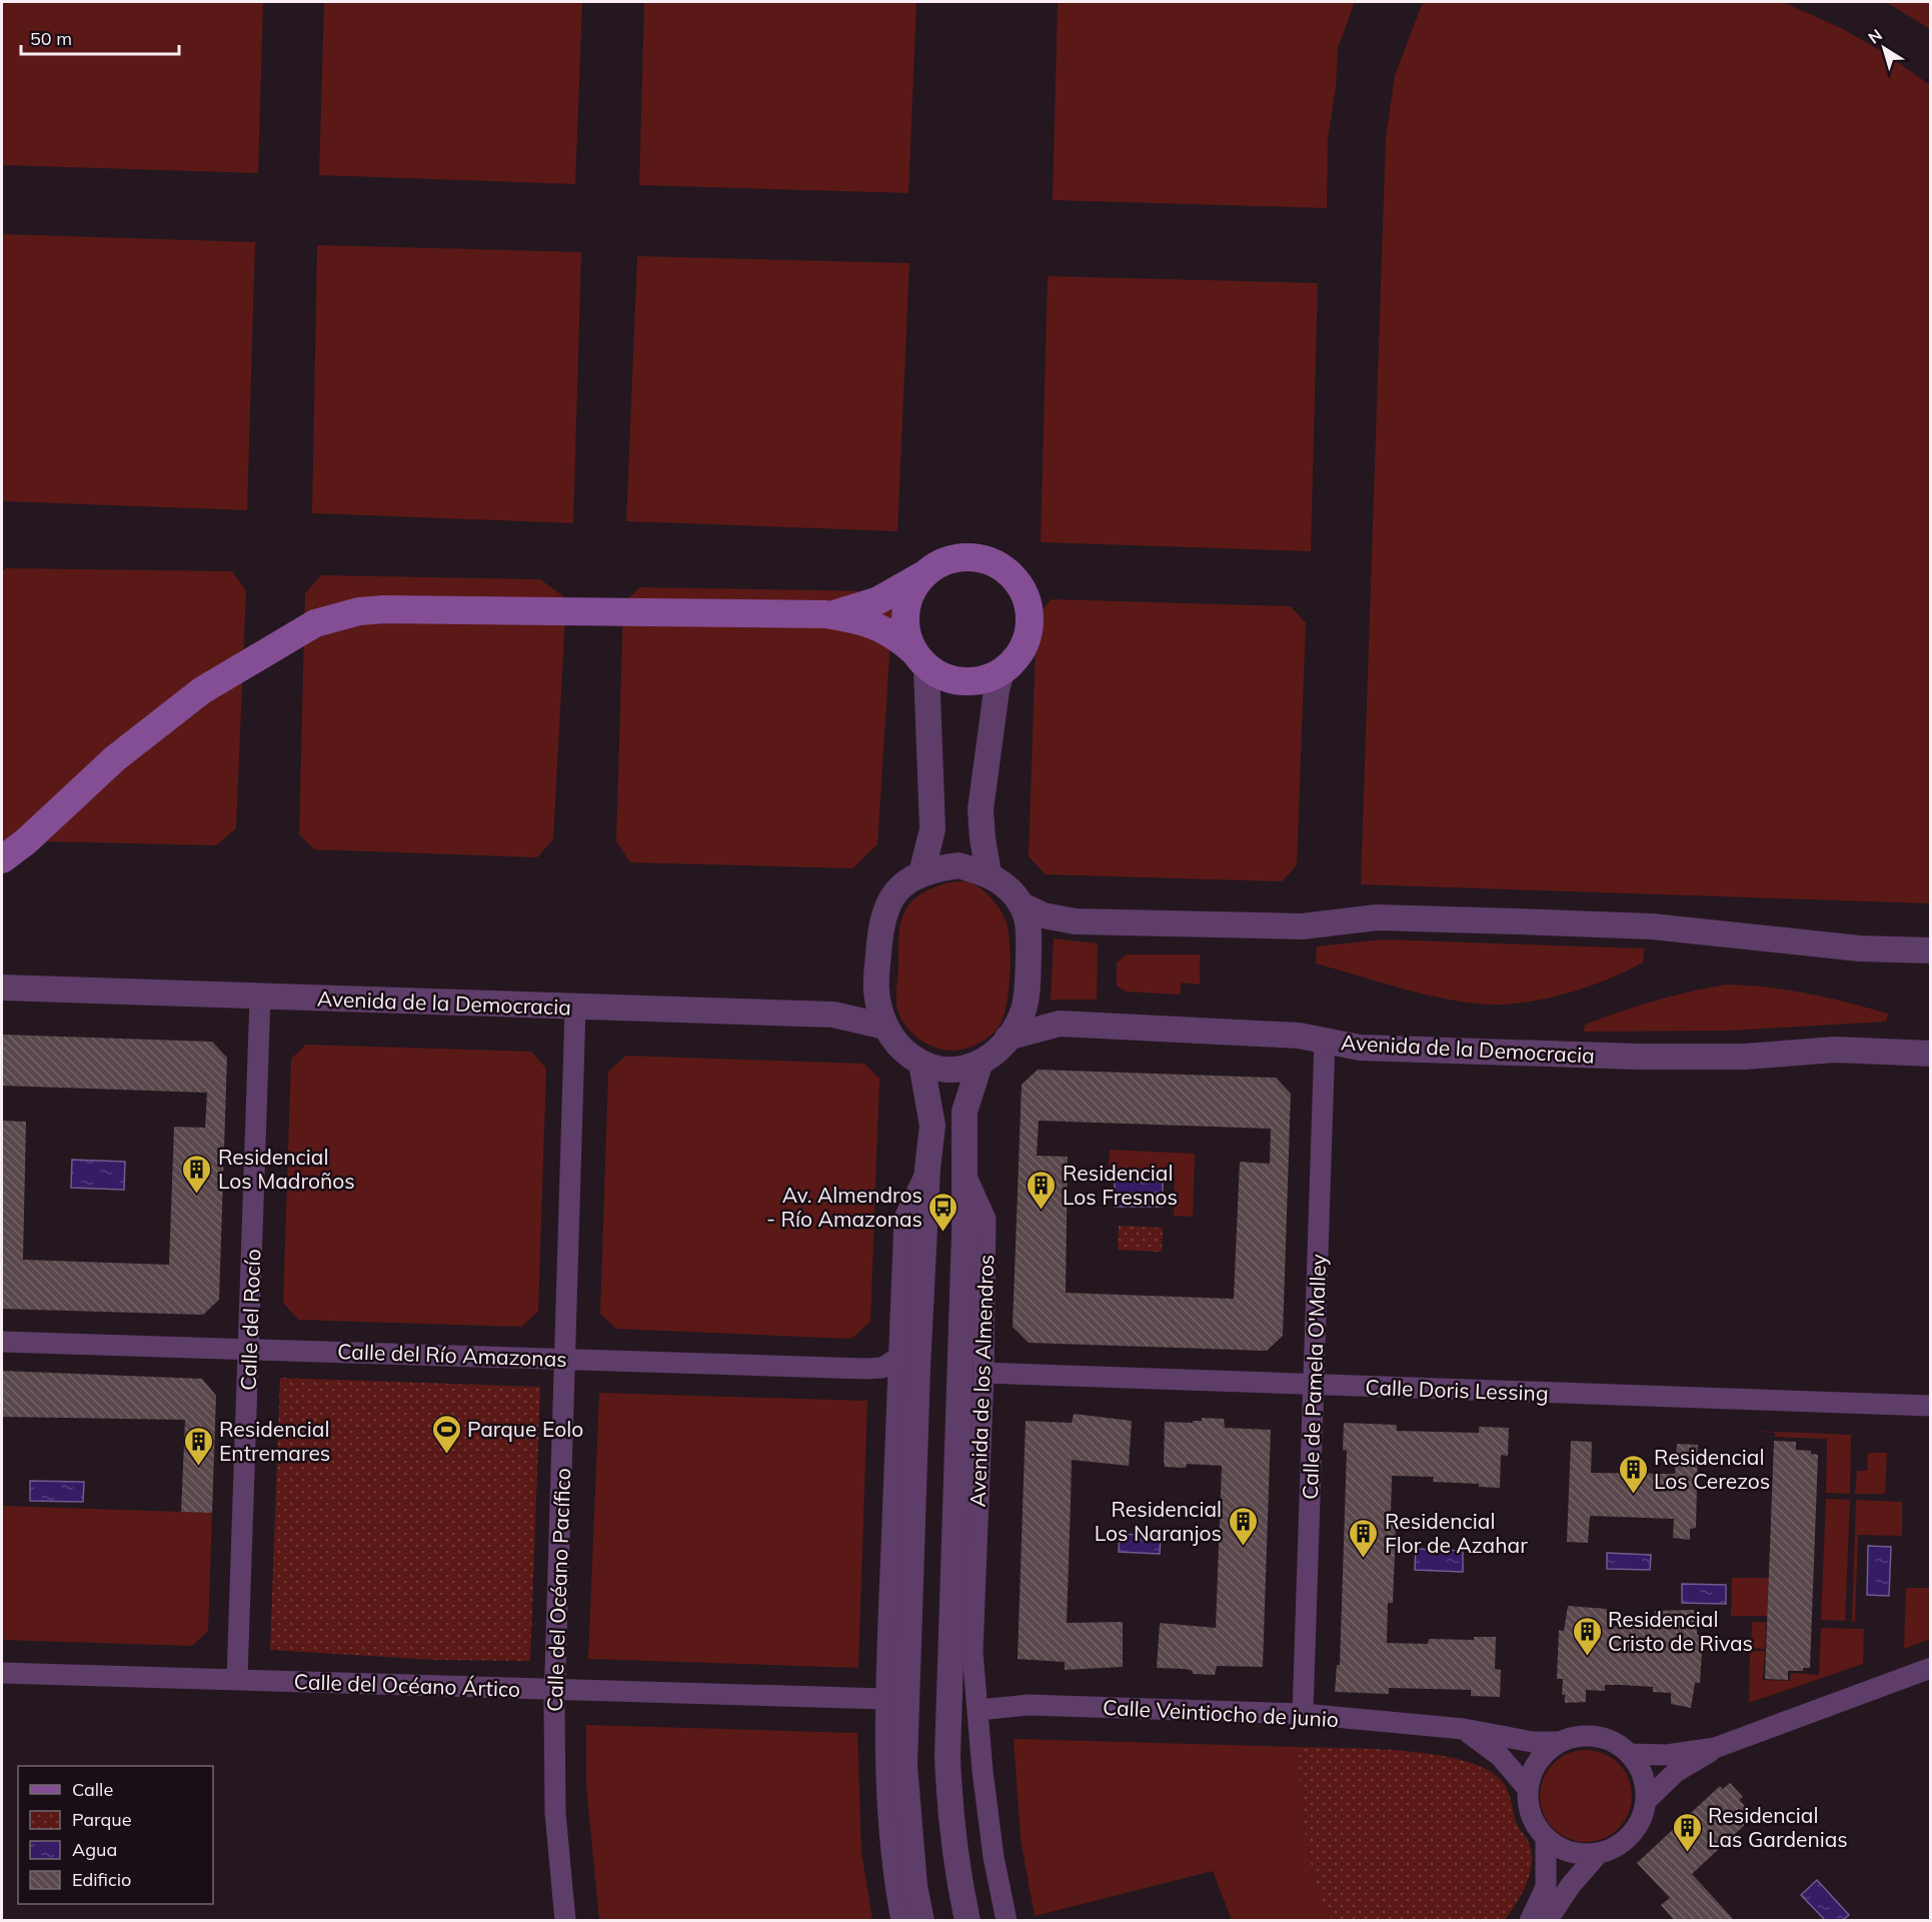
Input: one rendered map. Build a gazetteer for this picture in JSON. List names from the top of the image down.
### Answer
{
  "streets": {
    "street": [
      "Avenida de la Democracia",
      "Calle del Rocío",
      "Calle del Río Amazonas",
      "Calle de Pamela O'Malley",
      "Avenida de los Almendros",
      "Calle Doris Lessing",
      "Calle del Océano Pacífico",
      "Calle del Océano Ártico",
      "Calle Veintiocho de junio"
    ]
  },
  "crossings": [
    ["Avenida de la Democracia", "Calle del Rocío"],
    ["Avenida de la Democracia", "Calle de Pamela O'Malley"],
    ["Avenida de la Democracia", "Avenida de los Almendros"],
    ["Avenida de la Democracia", "Calle del Océano Pacífico"],
    ["Calle del Rocío", "Calle del Río Amazonas"],
    ["Calle del Rocío", "Calle del Océano Ártico"],
    ["Calle del Río Amazonas", "Calle del Océano Pacífico"],
    ["Calle de Pamela O'Malley", "Calle Doris Lessing"],
    ["Calle de Pamela O'Malley", "Calle Veintiocho de junio"],
    ["Avenida de los Almendros", "Calle Doris Lessing"],
    ["Avenida de los Almendros", "Calle Veintiocho de junio"],
    ["Calle del Océano Pacífico", "Calle del Océano Ártico"]
  ],
  "places": {
    "building": [
      "Residencial Los Madroños",
      "Residencial Los Fresnos",
      "Residencial Entremares",
      "Residencial Los Cerezos",
      "Residencial Los Naranjos",
      "Residencial Flor de Azahar",
      "Residencial Cristo de Rivas",
      "Residencial Las Gardenias"
    ],
    "bus stop": ["Av. Almendros - Río Amazonas"],
    "sports": ["Parque Eolo"]
  },
  "legend": [
    "Calle",
    "Parque",
    "Agua",
    "Edificio"
  ],
  "scale_bar": "50 m",
  "north": "top left"
}
